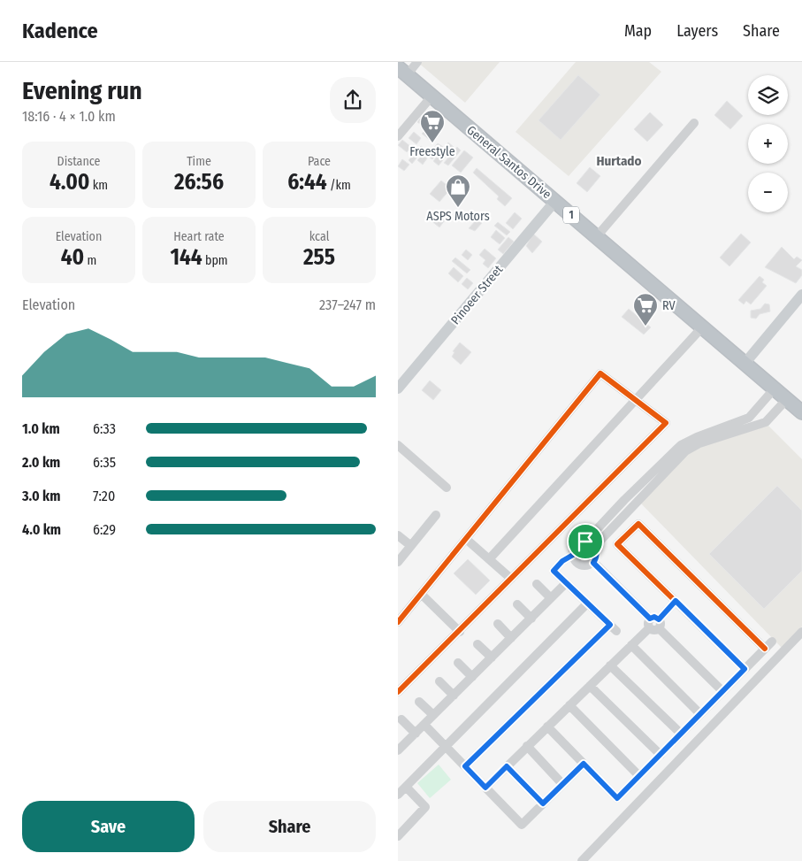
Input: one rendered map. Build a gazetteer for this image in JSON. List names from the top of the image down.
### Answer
{
  "streets": {
    "highway": ["General Santos Drive", "1"],
    "main road": ["Pinoeer Street"]
  },
  "crossings": [
    ["General Santos Drive", "Pinoeer Street"]
  ],
  "districts": ["Hurtado"],
  "places": {
    "supermarket": ["Freestyle", "RV"],
    "shop": ["ASPS Motors"]
  },
  "page": {
    "header": "Kadence",
    "nav": ["Map", "Layers", "Share"],
    "heading": ["Evening run", "18:16 · 4 × 1.0 km"],
    "map_buttons": ["+", "−"],
    "stats": [
      ["Distance", "4.00 km"],
      ["Time", "26:56"],
      ["Pace", "6:44 /km"],
      ["Elevation", "40 m"],
      ["Heart rate", "144 bpm"],
      ["kcal", "255"]
    ],
    "chart": ["Elevation", "237–247 m"],
    "list": [
      {
        "name": "1.0 km",
        "note": "6:33"
      },
      {
        "name": "2.0 km",
        "note": "6:35"
      },
      {
        "name": "3.0 km",
        "note": "7:20"
      },
      {
        "name": "4.0 km",
        "note": "6:29"
      }
    ],
    "buttons": ["Save", "Share"]
  }
}
